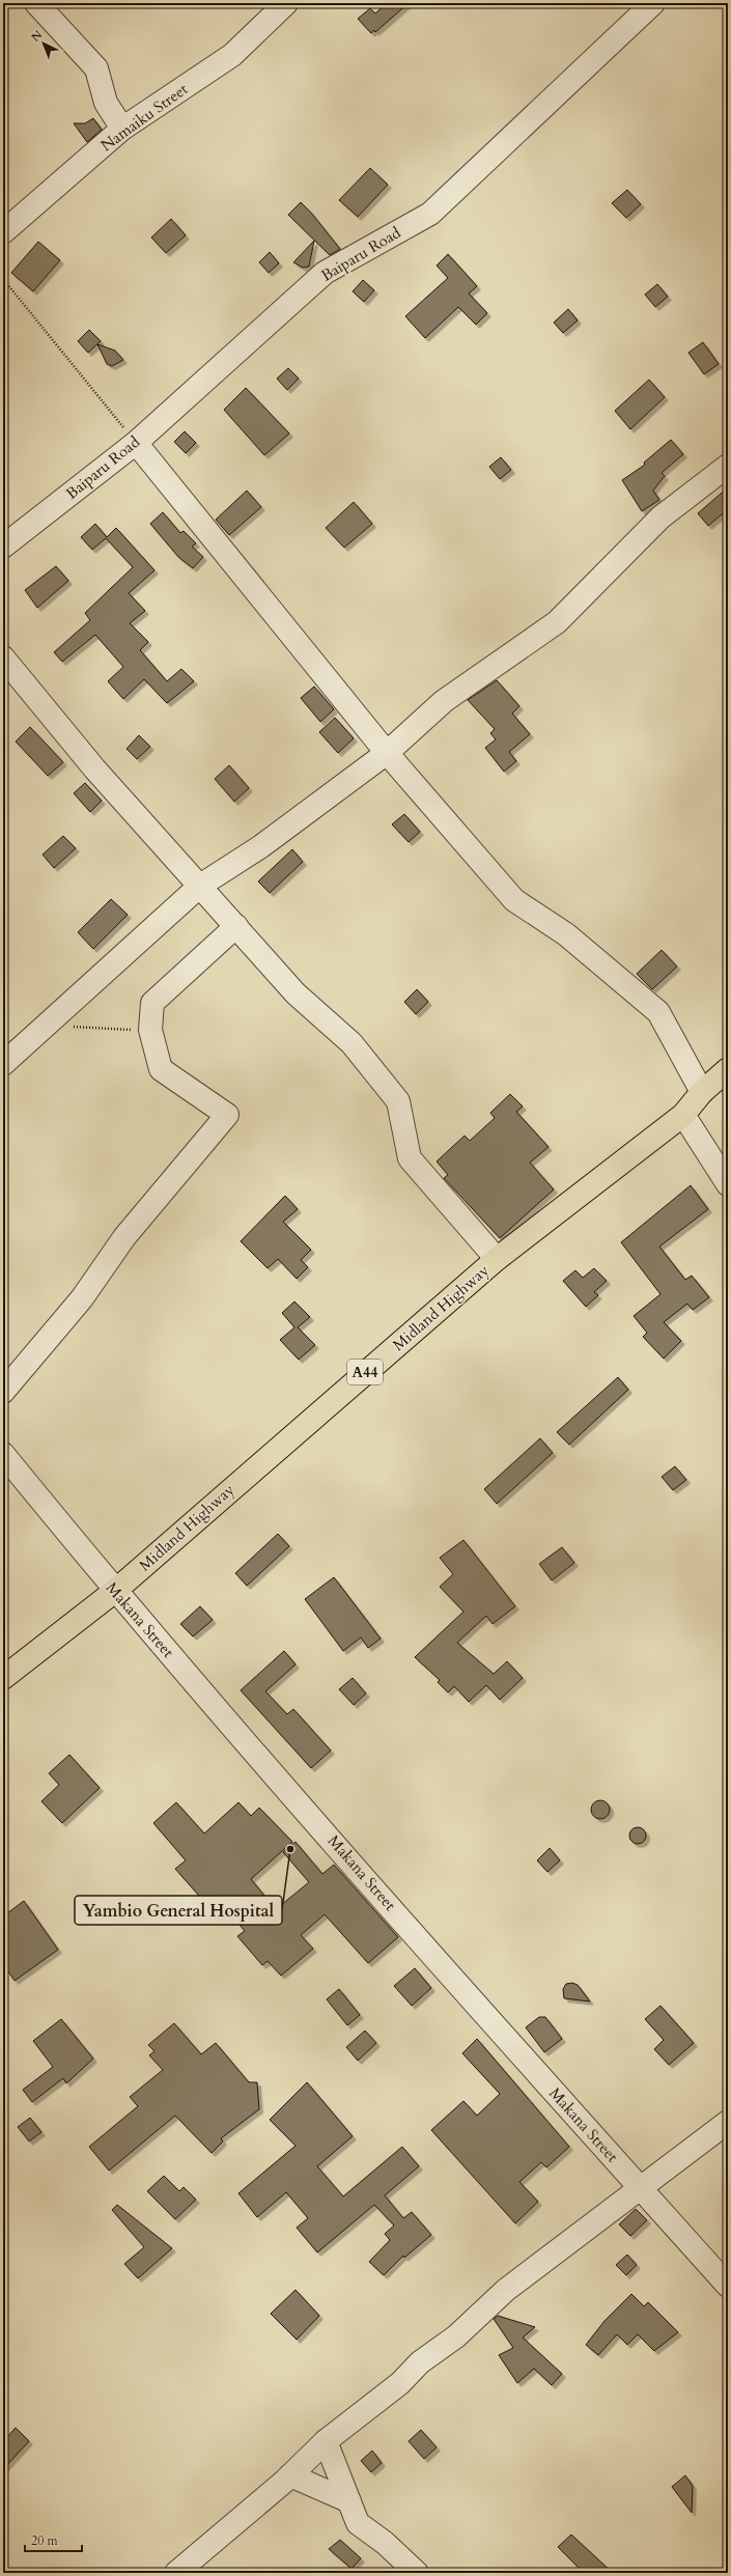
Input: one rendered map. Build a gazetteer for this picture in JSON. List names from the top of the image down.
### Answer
{
  "streets": {
    "main road": ["Midland Highway", "A44"],
    "street": ["Namaiku Street", "Baiparu Road", "Makana Street"]
  },
  "crossings": [
    ["Midland Highway", "Makana Street"]
  ],
  "places": ["Yambio General Hospital"],
  "scale_bar": "20 m",
  "north": "top left"
}
